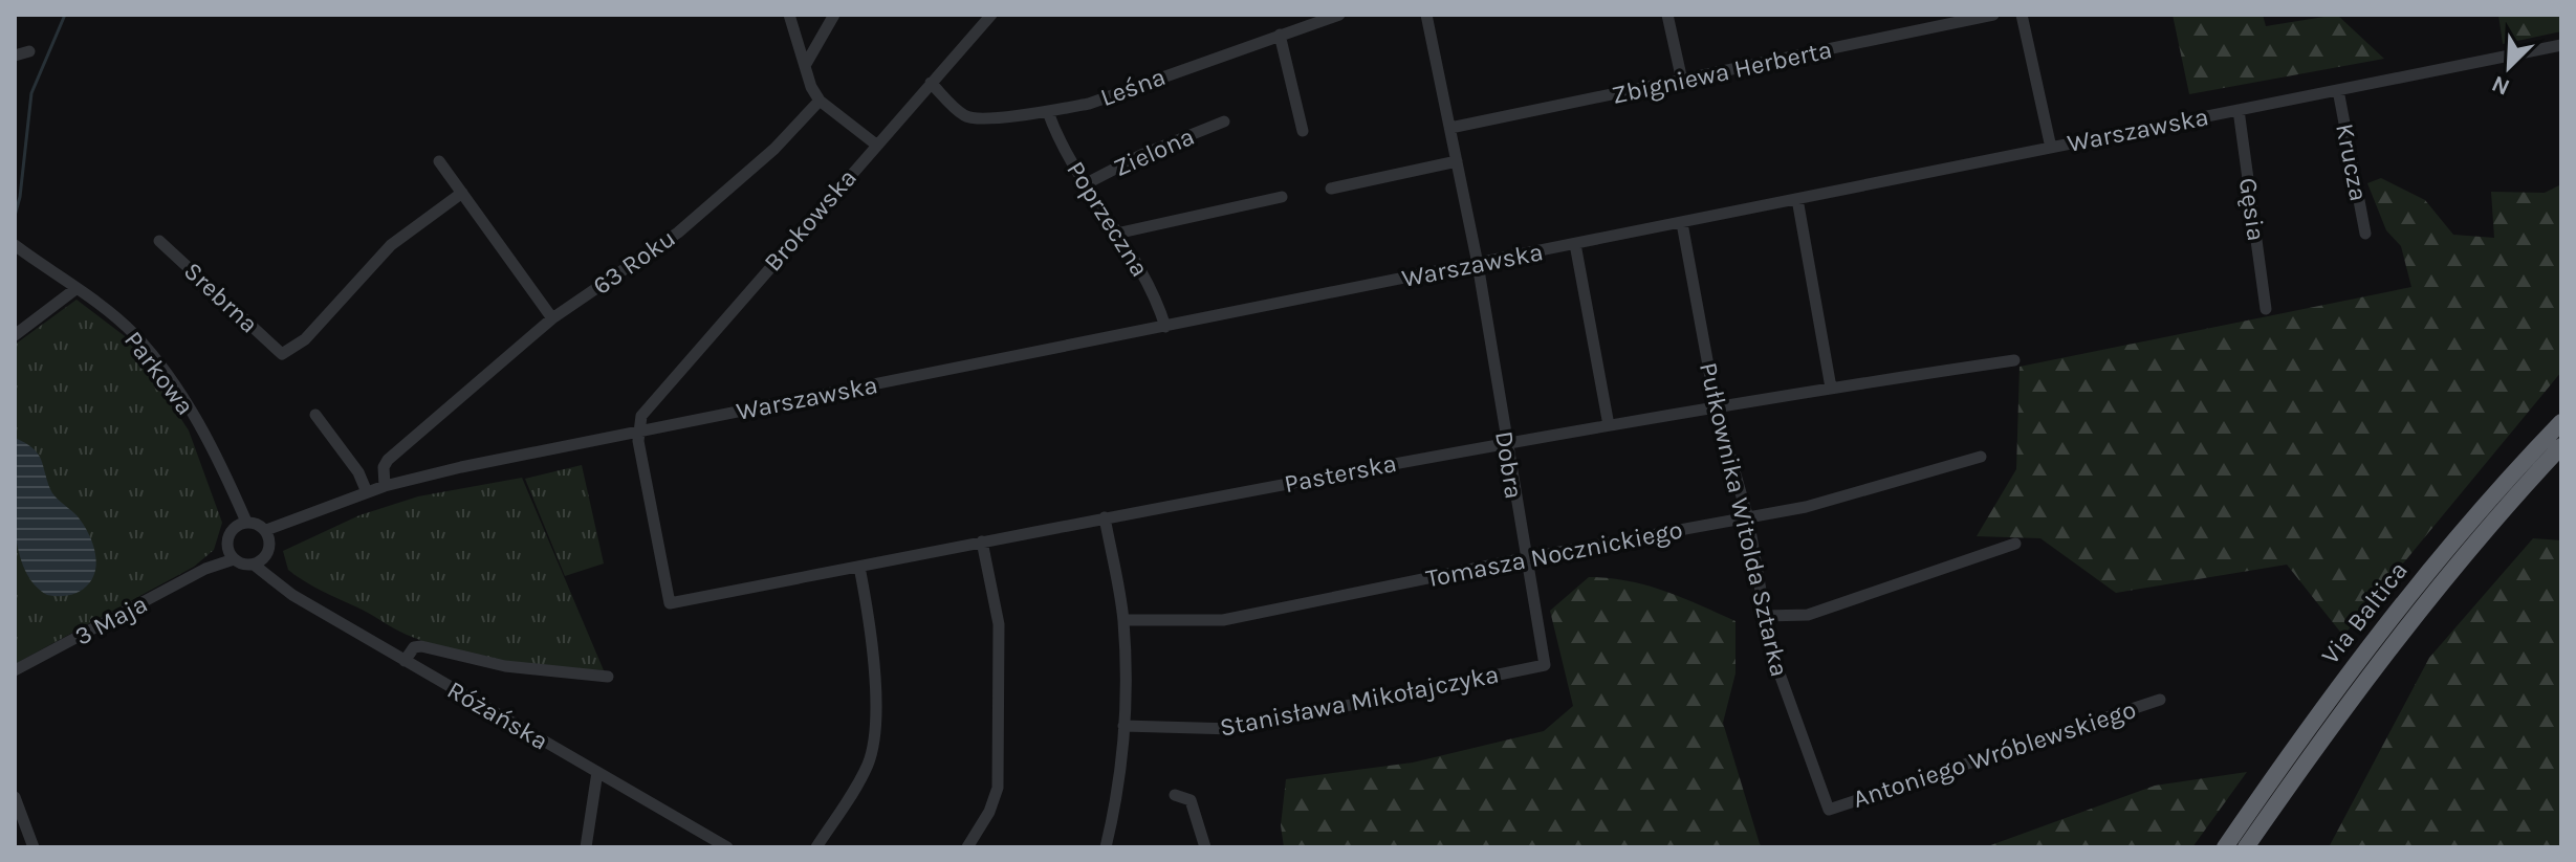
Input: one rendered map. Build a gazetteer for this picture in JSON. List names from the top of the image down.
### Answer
{
  "streets": {
    "highway": ["Via Baltica"],
    "street": [
      "Zbigniewa Herberta",
      "Leśna",
      "Warszawska",
      "Zielona",
      "Krucza",
      "Gęsia",
      "Poprzeczna",
      "Brokowska",
      "63 Roku",
      "Srebrna",
      "Parkowa",
      "Dobra",
      "Pasterska",
      "Pułkownika Witolda Sztarka",
      "Tomasza Nocznickiego",
      "3 Maja",
      "Stanisława Mikołajczyka",
      "Różańska",
      "Antoniego Wróblewskiego"
    ]
  },
  "crossings": [
    ["Zbigniewa Herberta", "Dobra"],
    ["Leśna", "Poprzeczna"],
    ["Leśna", "Brokowska"],
    ["Warszawska", "Krucza"],
    ["Warszawska", "Gęsia"],
    ["Warszawska", "Poprzeczna"],
    ["Warszawska", "Brokowska"],
    ["Warszawska", "63 Roku"],
    ["Warszawska", "Dobra"],
    ["Warszawska", "Pasterska"],
    ["Warszawska", "Pułkownika Witolda Sztarka"],
    ["Zielona", "Poprzeczna"],
    ["Brokowska", "Pasterska"],
    ["Parkowa", "3 Maja"],
    ["Parkowa", "Różańska"],
    ["Dobra", "Pasterska"],
    ["Dobra", "Tomasza Nocznickiego"],
    ["Dobra", "Stanisława Mikołajczyka"],
    ["Pasterska", "Pułkownika Witolda Sztarka"],
    ["Pułkownika Witolda Sztarka", "Tomasza Nocznickiego"],
    ["Pułkownika Witolda Sztarka", "Antoniego Wróblewskiego"],
    ["3 Maja", "Różańska"]
  ],
  "north": "bottom left"
}
